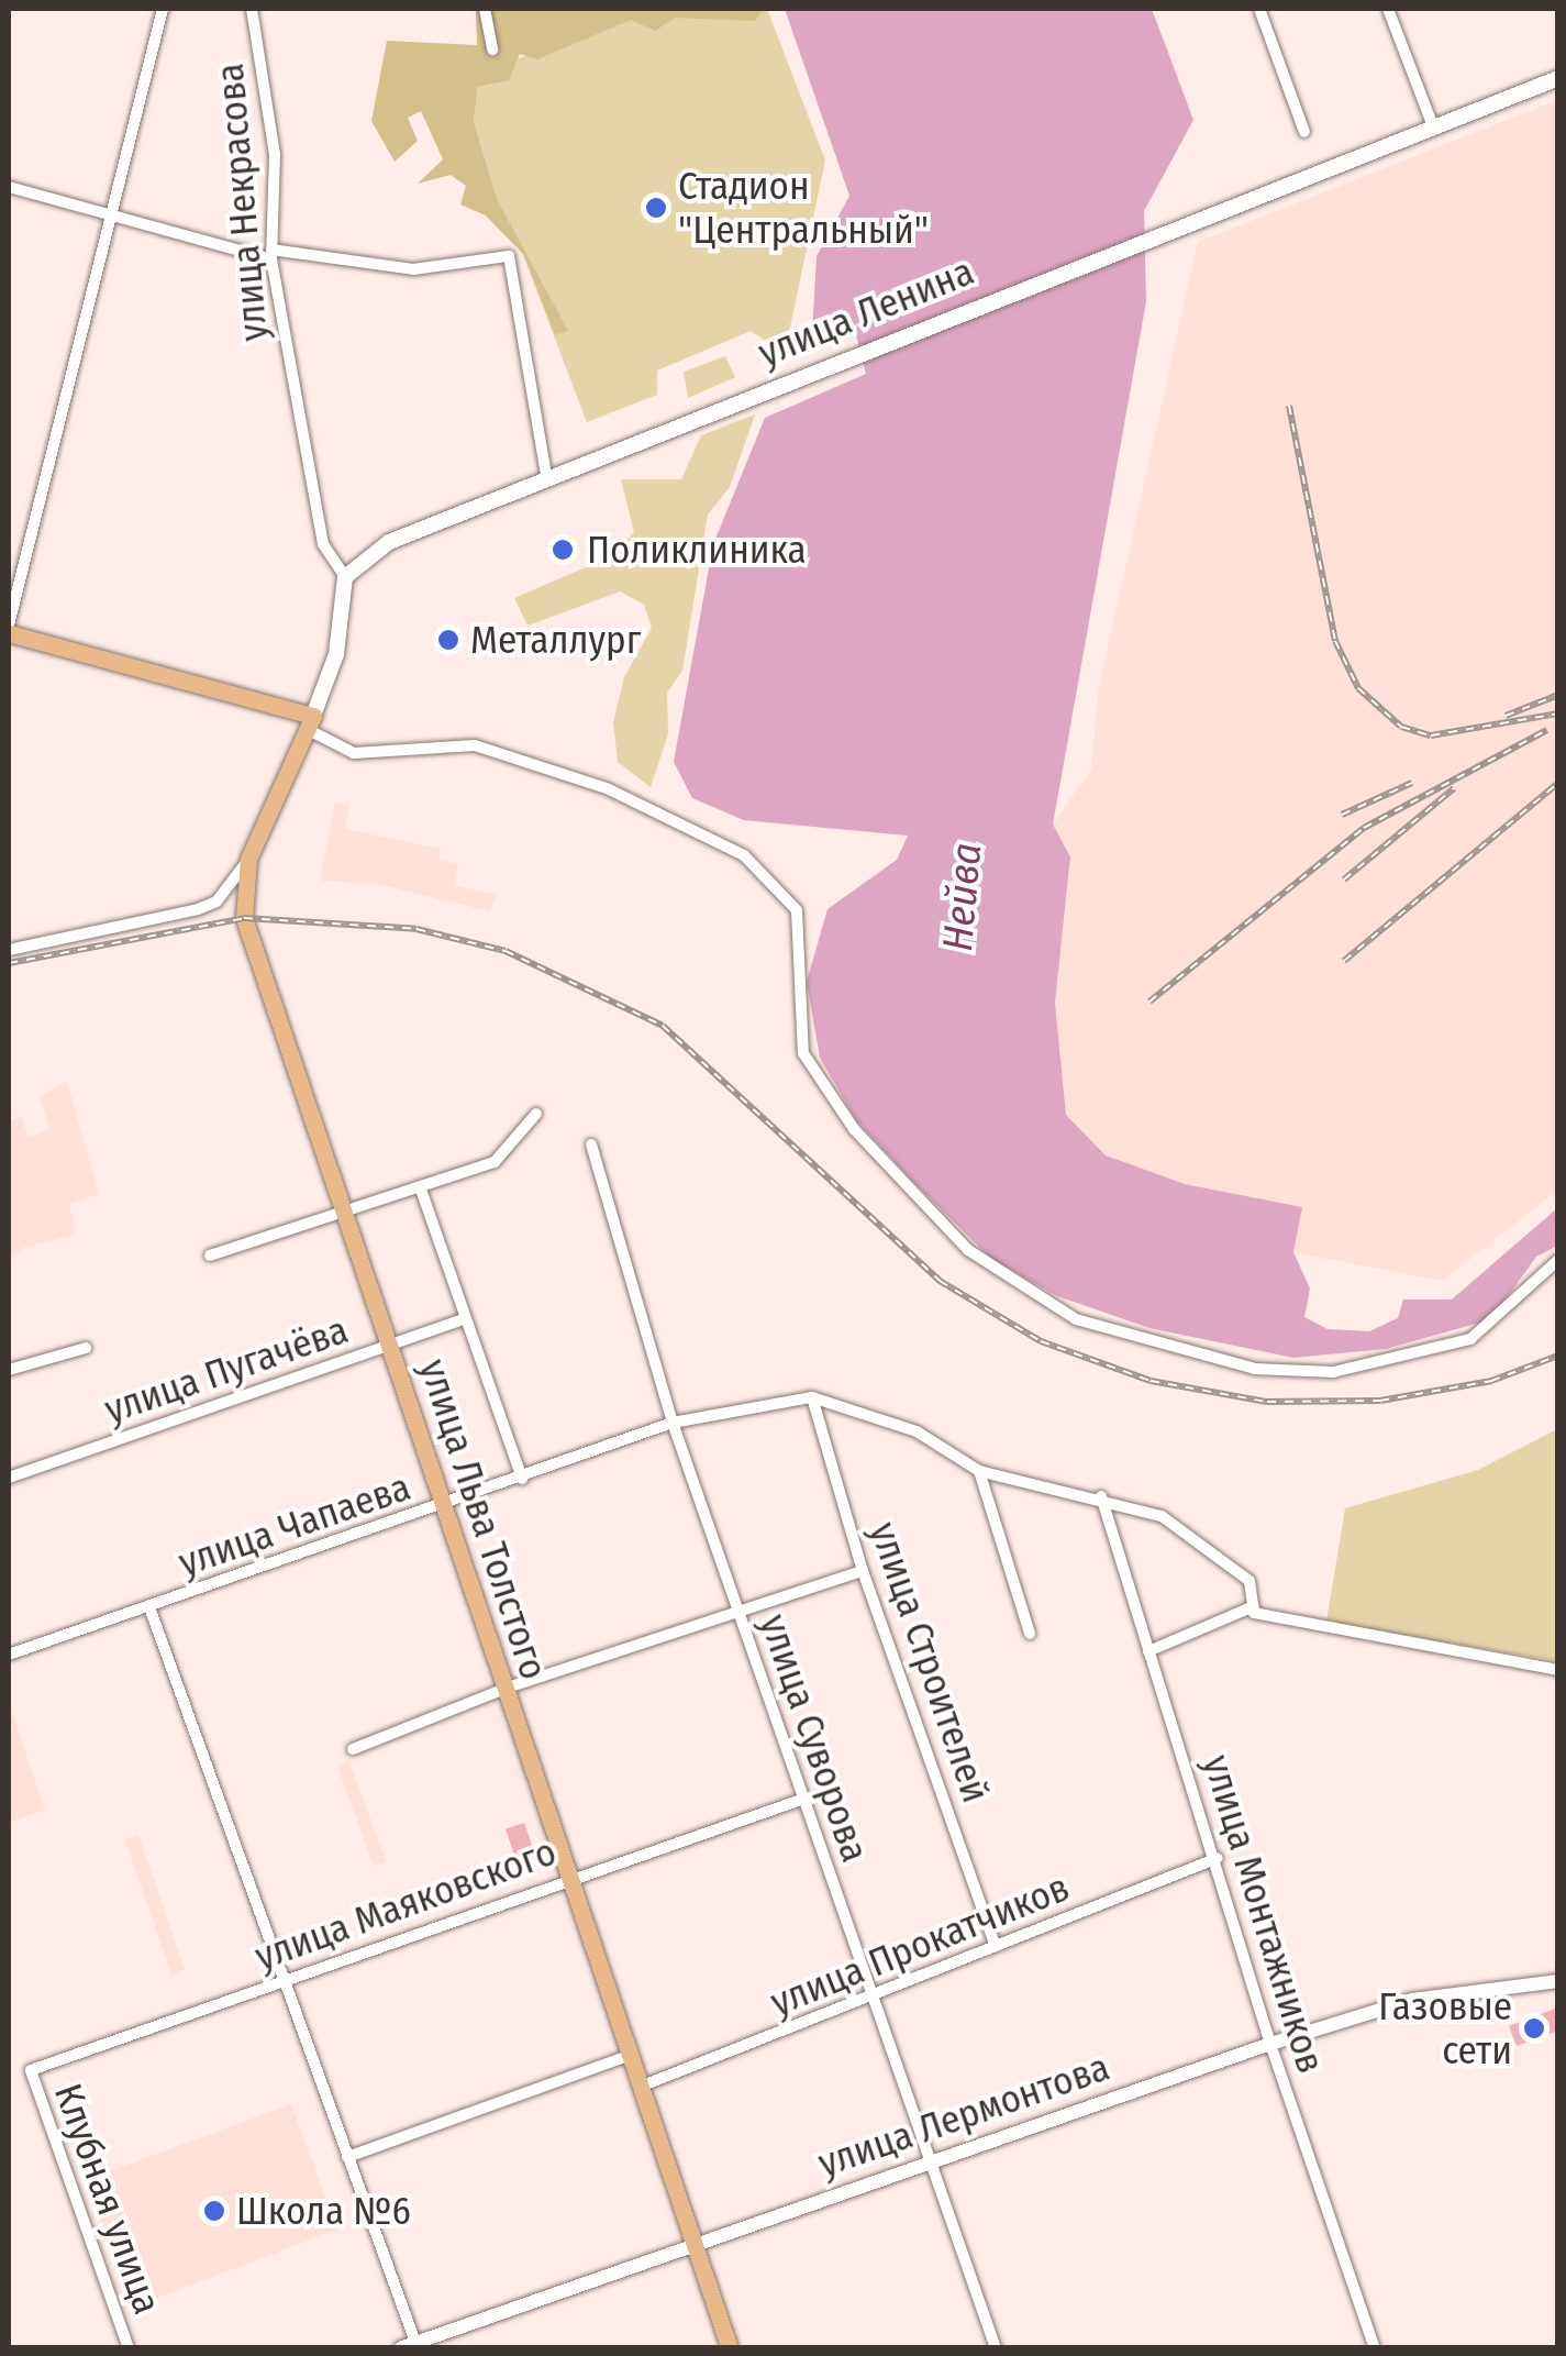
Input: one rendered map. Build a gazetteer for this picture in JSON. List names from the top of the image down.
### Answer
{
  "streets": {
    "main road": ["улица Ленина", "улица Льва Толстого"],
    "street": [
      "улица Некрасова",
      "улица Пугачёва",
      "улица Чапаева",
      "улица Строителей",
      "улица Суворова",
      "улица Маяковского",
      "улица Монтажников",
      "улица Прокатчиков",
      "улица Лермонтова",
      "Клубная улица"
    ]
  },
  "crossings": [
    ["улица Некрасова", "улица Ленина"],
    ["улица Пугачёва", "улица Льва Толстого"],
    ["улица Льва Толстого", "улица Чапаева"],
    ["улица Льва Толстого", "улица Маяковского"],
    ["улица Льва Толстого", "улица Прокатчиков"],
    ["улица Льва Толстого", "улица Лермонтова"],
    ["улица Чапаева", "улица Строителей"],
    ["улица Чапаева", "улица Суворова"],
    ["улица Чапаева", "улица Монтажников"],
    ["улица Строителей", "улица Прокатчиков"],
    ["улица Суворова", "улица Маяковского"],
    ["улица Суворова", "улица Прокатчиков"],
    ["улица Суворова", "улица Лермонтова"],
    ["улица Маяковского", "Клубная улица"],
    ["улица Монтажников", "улица Прокатчиков"],
    ["улица Монтажников", "улица Лермонтова"]
  ],
  "water": ["Нейва"],
  "places": [
    "Стадион \"Центральный\"",
    "Поликлиника",
    "Металлург",
    "Газовые сети",
    "Школа №6"
  ]
}
